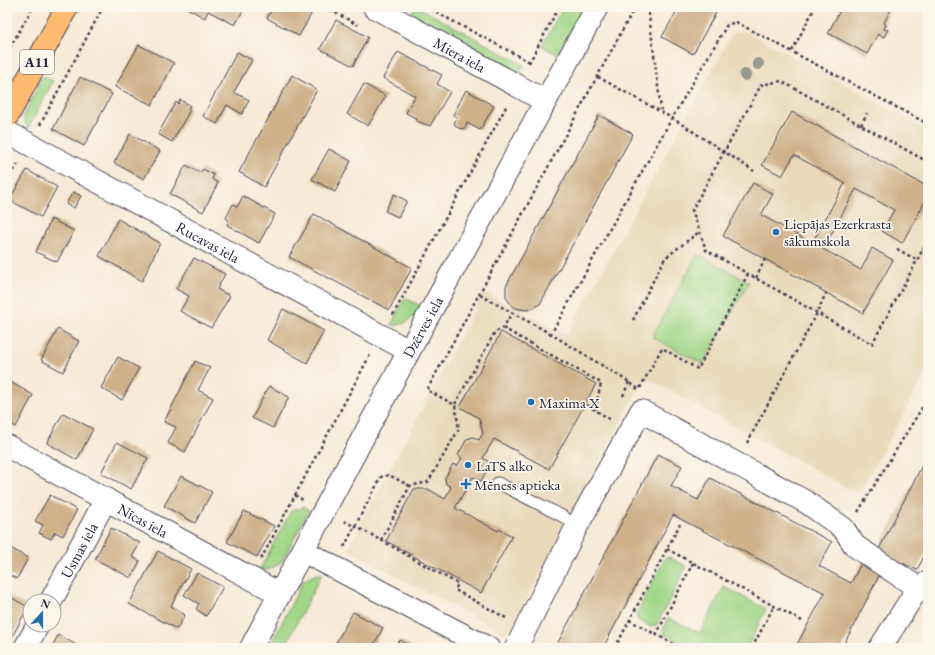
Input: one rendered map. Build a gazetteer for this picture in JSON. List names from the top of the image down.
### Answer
{
  "streets": {
    "highway": ["A11"],
    "street": [
      "Miera iela",
      "Rucavas iela",
      "Dzērves iela",
      "Nīcas iela",
      "Usmas iela"
    ]
  },
  "crossings": [
    ["Miera iela", "Dzērves iela"],
    ["Rucavas iela", "Dzērves iela"],
    ["Dzērves iela", "Nīcas iela"],
    ["Nīcas iela", "Usmas iela"]
  ],
  "places": {
    "other": ["Liepājas Ezerkrasta sākumskola", "Maxima X", "LaTS alko"],
    "health": ["Mēness aptieka"]
  },
  "north": "top"
}
